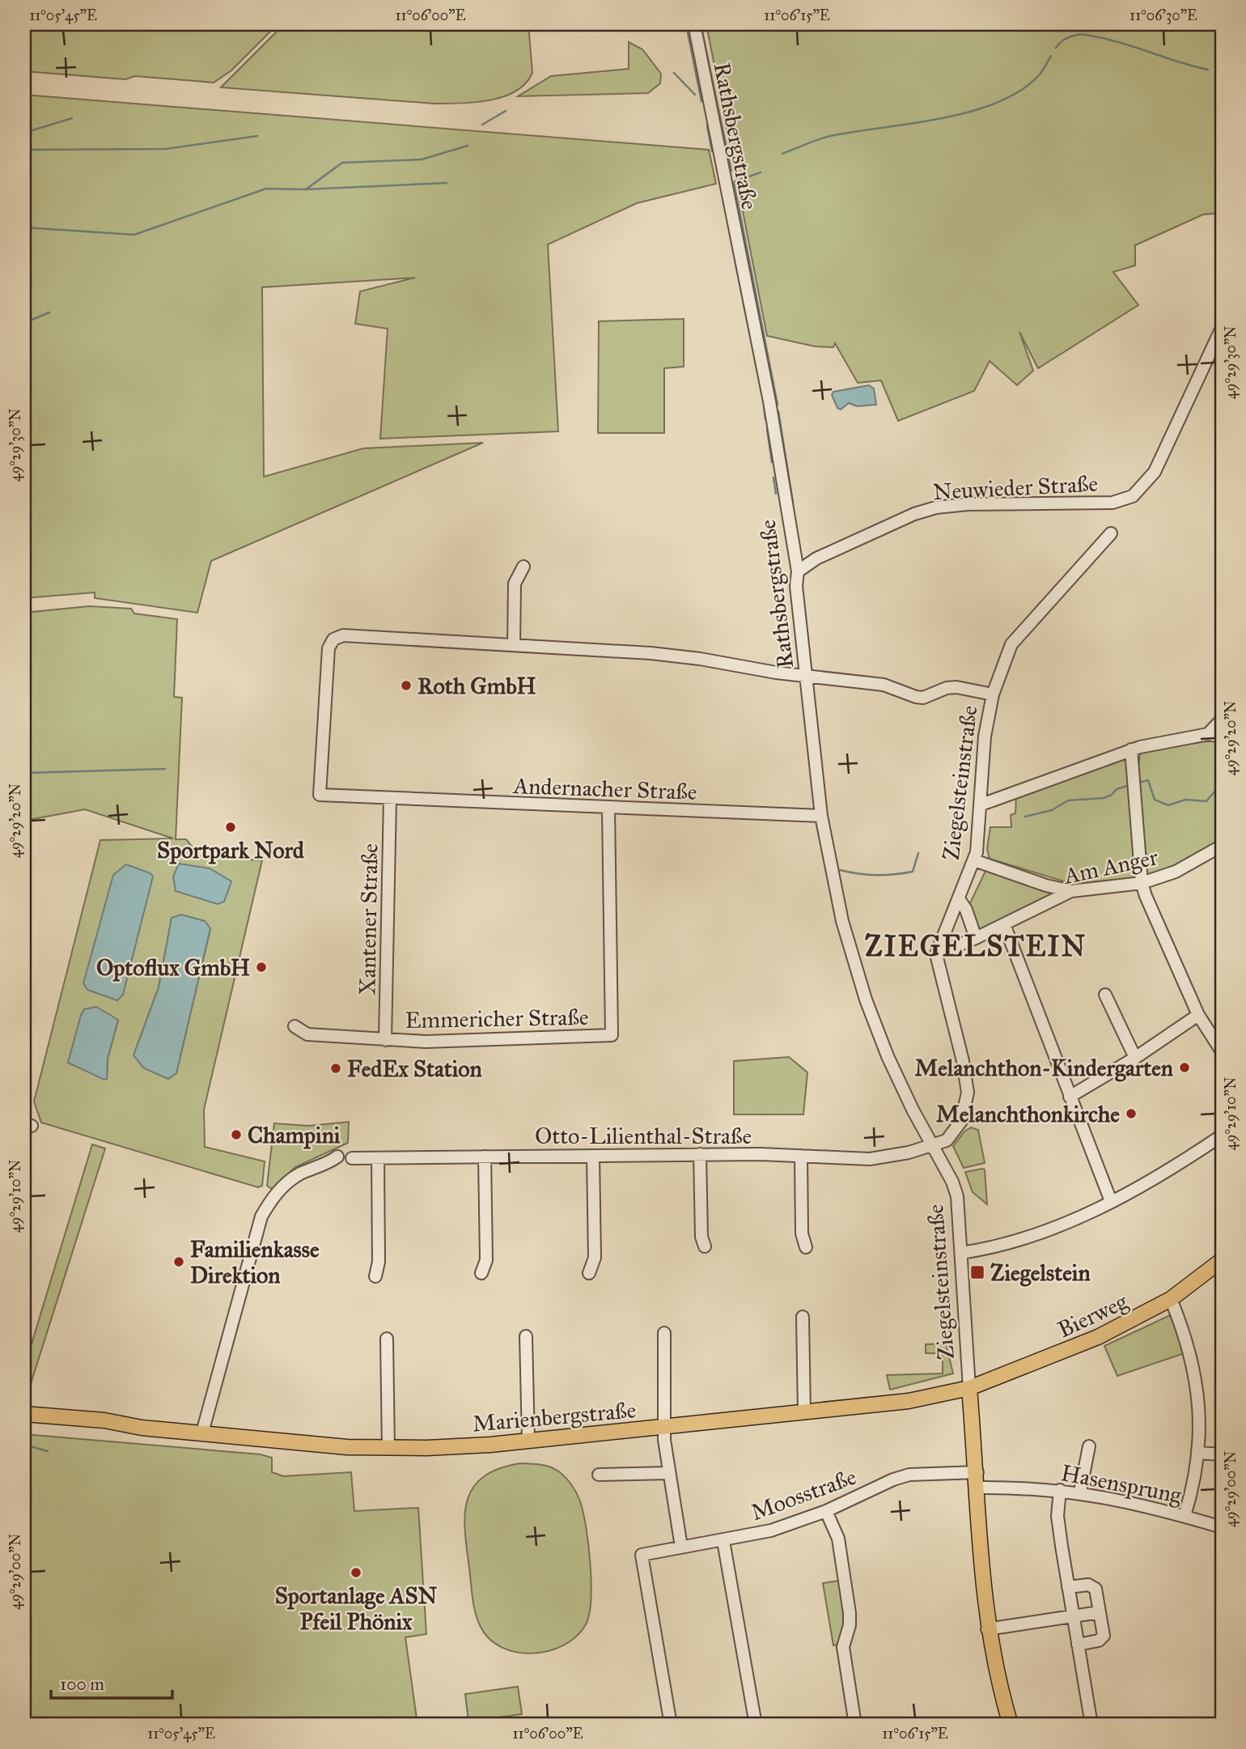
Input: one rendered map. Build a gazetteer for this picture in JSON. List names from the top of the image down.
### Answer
{
  "streets": {
    "main road": ["Ziegelsteinstraße", "Bierweg", "Marienbergstraße"],
    "street": [
      "Rathsbergstraße",
      "Neuwieder Straße",
      "Andernacher Straße",
      "Am Anger",
      "Xantener Straße",
      "Emmericher Straße",
      "Otto-Lilienthal-Straße",
      "Hasensprung",
      "Moosstraße"
    ]
  },
  "crossings": [
    ["Rathsbergstraße", "Neuwieder Straße"],
    ["Rathsbergstraße", "Ziegelsteinstraße"],
    ["Rathsbergstraße", "Andernacher Straße"],
    ["Rathsbergstraße", "Otto-Lilienthal-Straße"],
    ["Ziegelsteinstraße", "Andernacher Straße"],
    ["Ziegelsteinstraße", "Am Anger"],
    ["Ziegelsteinstraße", "Otto-Lilienthal-Straße"],
    ["Ziegelsteinstraße", "Bierweg"],
    ["Ziegelsteinstraße", "Marienbergstraße"],
    ["Ziegelsteinstraße", "Hasensprung"],
    ["Ziegelsteinstraße", "Moosstraße"],
    ["Andernacher Straße", "Xantener Straße"],
    ["Andernacher Straße", "Emmericher Straße"],
    ["Xantener Straße", "Emmericher Straße"],
    ["Bierweg", "Marienbergstraße"]
  ],
  "districts": ["ZIEGELSTEIN"],
  "places": {
    "other": [
      "Roth GmbH",
      "Sportpark Nord",
      "Optoflux GmbH",
      "Melanchthon-Kindergarten",
      "FedEx Station",
      "Melanchthonkirche",
      "Champini",
      "Familienkasse Direktion",
      "Sportanlage ASN Pfeil Phönix"
    ],
    "transit": ["Ziegelstein"]
  },
  "scale_bar": "100 m",
  "coordinates": [
    "11°05'45\"E",
    "11°06'00\"E",
    "11°06'15\"E",
    "11°06'30\"E",
    "49°29'30\"N",
    "49°29'20\"N",
    "49°29'10\"N",
    "49°29'00\"N"
  ]
}
